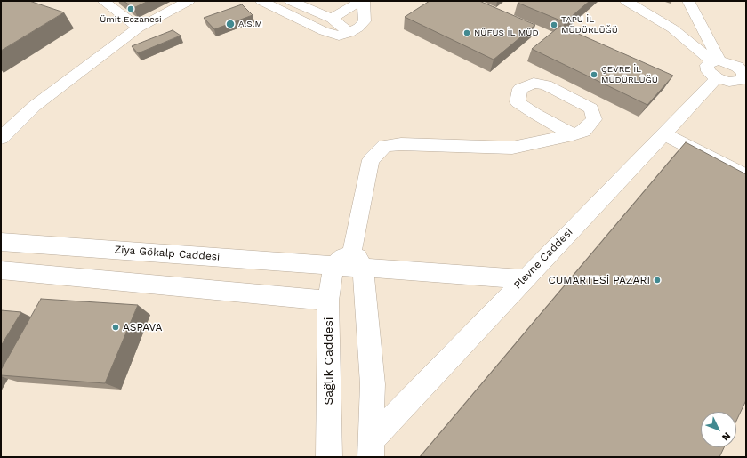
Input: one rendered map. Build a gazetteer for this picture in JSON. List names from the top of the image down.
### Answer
{
  "streets": {
    "street": ["Ziya Gökalp Caddesi", "Plevne Caddesi", "Sağlık Caddesi"]
  },
  "crossings": [
    ["Ziya Gökalp Caddesi", "Sağlık Caddesi"]
  ],
  "places": [
    "Ümit Eczanesi",
    "A.S.M",
    "TAPU İL MÜDÜRLÜĞÜ",
    "NÜFUS İL MÜD",
    "ÇEVRE İL MÜDÜRLÜĞÜ",
    "CUMARTESİ PAZARI",
    "ASPAVA"
  ],
  "north": "bottom right"
}
